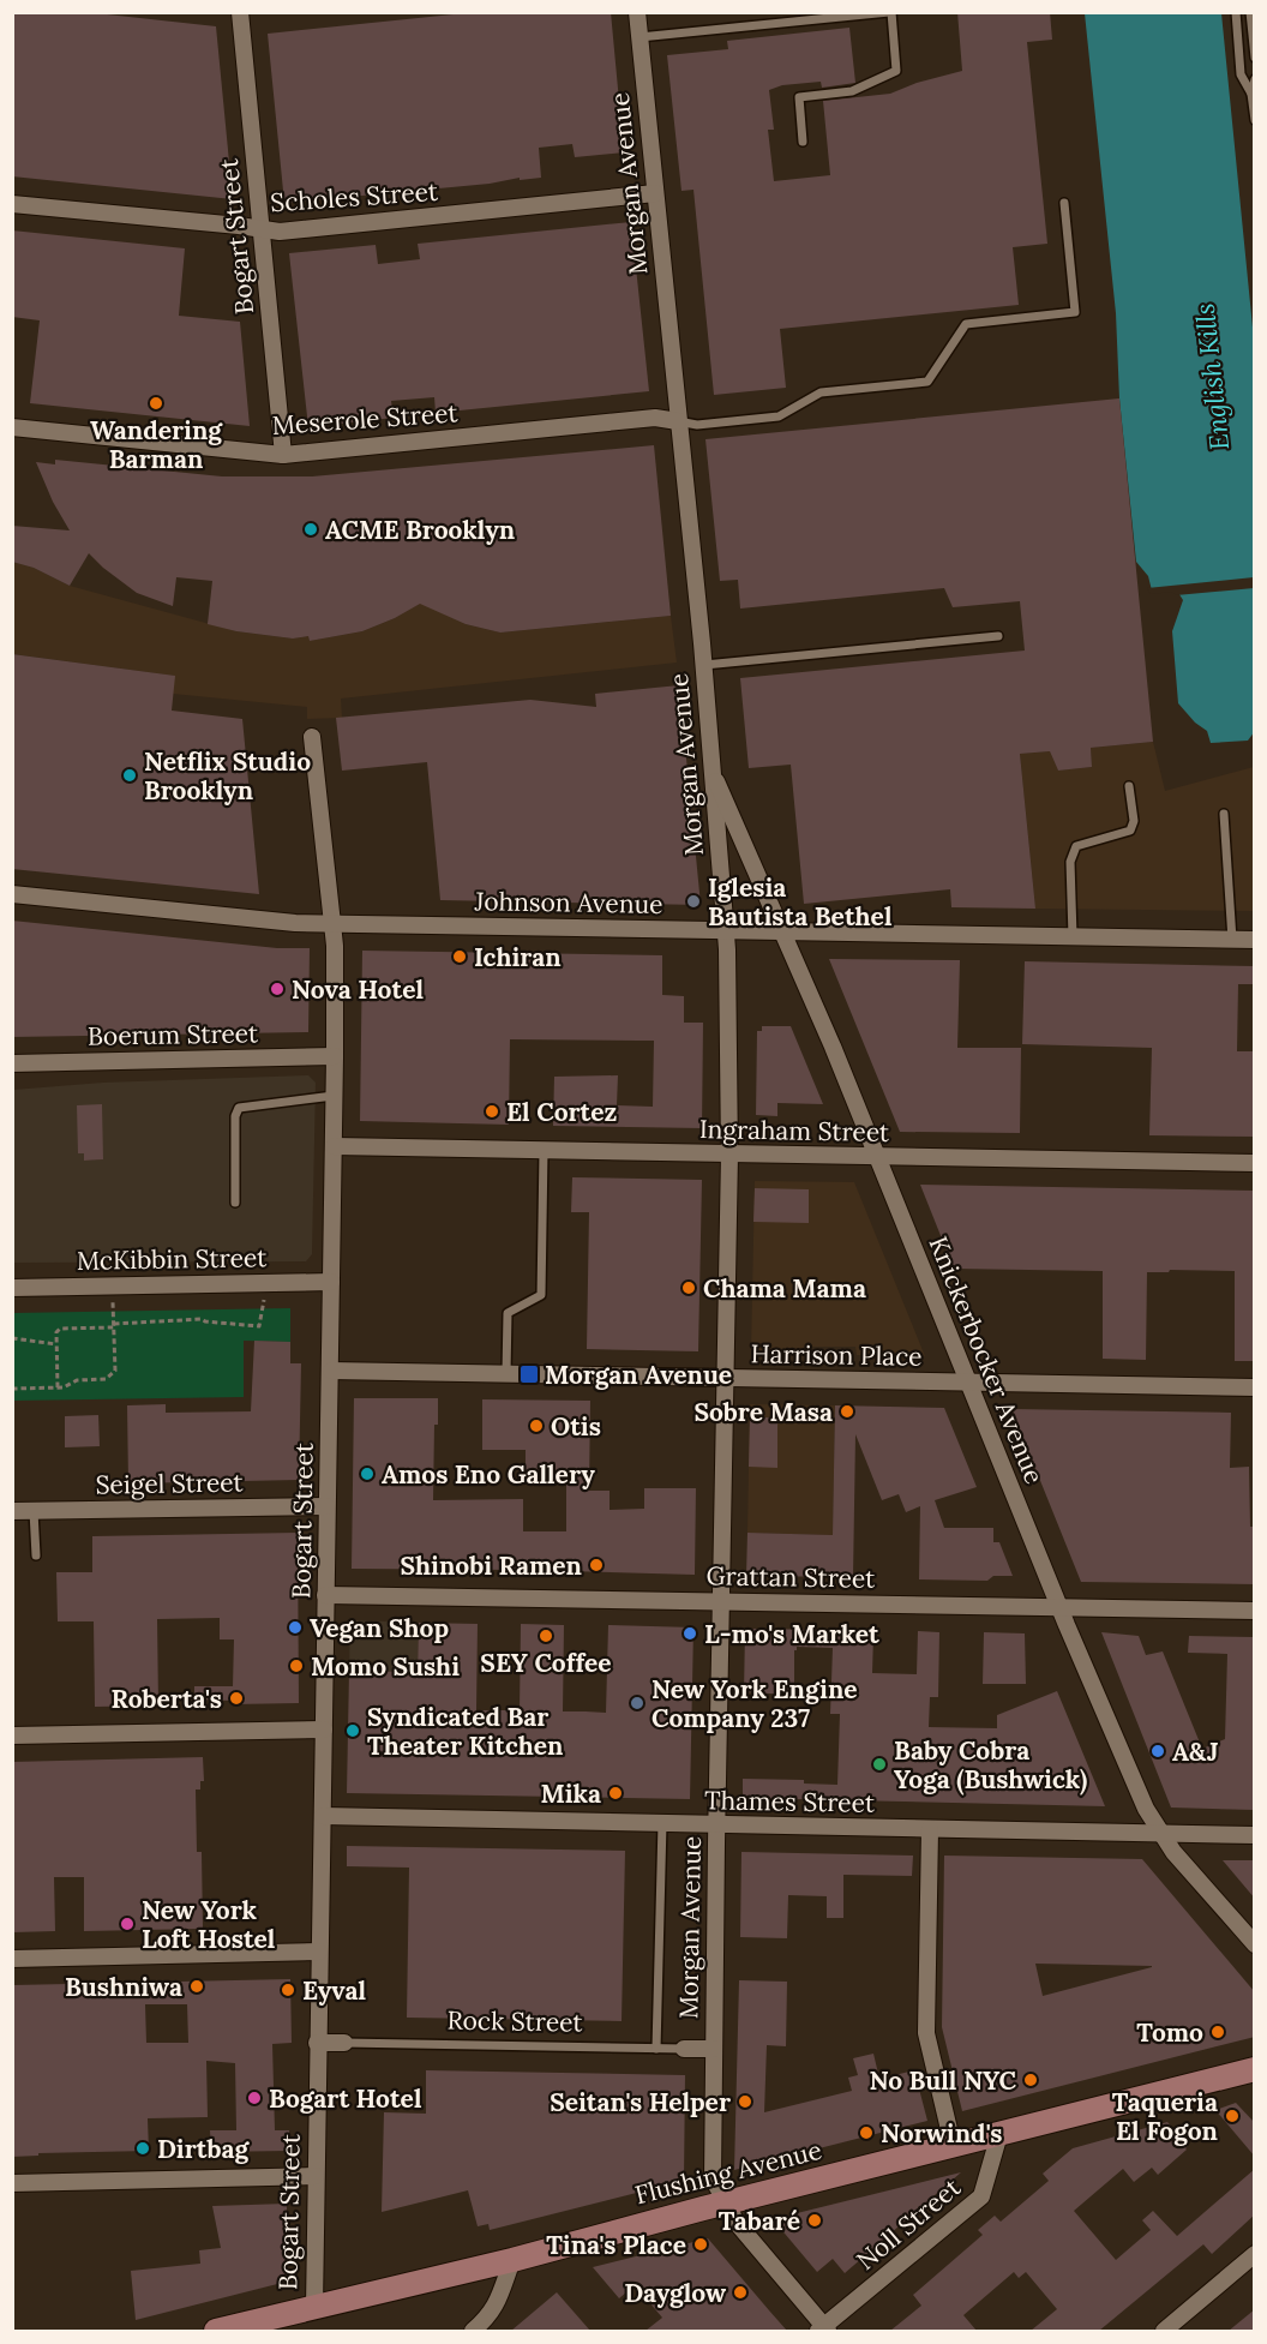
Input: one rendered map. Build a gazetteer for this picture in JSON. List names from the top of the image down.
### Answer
{
  "streets": {
    "main road": ["Flushing Avenue"],
    "street": [
      "Morgan Avenue",
      "Scholes Street",
      "Bogart Street",
      "Meserole Street",
      "Johnson Avenue",
      "Boerum Street",
      "Ingraham Street",
      "McKibbin Street",
      "Harrison Place",
      "Knickerbocker Avenue",
      "Seigel Street",
      "Grattan Street",
      "Thames Street",
      "Rock Street",
      "Noll Street"
    ]
  },
  "crossings": [
    ["Morgan Avenue", "Scholes Street"],
    ["Morgan Avenue", "Meserole Street"],
    ["Morgan Avenue", "Johnson Avenue"],
    ["Morgan Avenue", "Ingraham Street"],
    ["Morgan Avenue", "Harrison Place"],
    ["Morgan Avenue", "Knickerbocker Avenue"],
    ["Morgan Avenue", "Grattan Street"],
    ["Morgan Avenue", "Thames Street"],
    ["Morgan Avenue", "Rock Street"],
    ["Morgan Avenue", "Flushing Avenue"],
    ["Morgan Avenue", "Noll Street"],
    ["Scholes Street", "Bogart Street"],
    ["Bogart Street", "Meserole Street"],
    ["Bogart Street", "Johnson Avenue"],
    ["Bogart Street", "Boerum Street"],
    ["Bogart Street", "Ingraham Street"],
    ["Bogart Street", "McKibbin Street"],
    ["Bogart Street", "Harrison Place"],
    ["Bogart Street", "Seigel Street"],
    ["Bogart Street", "Grattan Street"],
    ["Bogart Street", "Thames Street"],
    ["Bogart Street", "Rock Street"],
    ["Bogart Street", "Flushing Avenue"],
    ["Johnson Avenue", "Knickerbocker Avenue"],
    ["Ingraham Street", "Knickerbocker Avenue"],
    ["Harrison Place", "Knickerbocker Avenue"],
    ["Knickerbocker Avenue", "Grattan Street"],
    ["Knickerbocker Avenue", "Thames Street"],
    ["Flushing Avenue", "Noll Street"]
  ],
  "water": ["English Kills"],
  "places": {
    "other": [
      "Wandering Barman",
      "ACME Brooklyn",
      "Netflix Studio Brooklyn",
      "Iglesia Bautista Bethel",
      "Ichiran",
      "Nova Hotel",
      "El Cortez",
      "Chama Mama",
      "Sobre Masa",
      "Otis",
      "Amos Eno Gallery",
      "Shinobi Ramen",
      "Vegan Shop",
      "L-mo's Market",
      "SEY Coffee",
      "Momo Sushi",
      "Roberta's",
      "New York Engine Company 237",
      "Syndicated Bar Theater Kitchen",
      "A&J",
      "Baby Cobra Yoga (Bushwick)",
      "Mika",
      "New York Loft Hostel",
      "Bushniwa",
      "Eyval",
      "Tomo",
      "No Bull NYC",
      "Bogart Hotel",
      "Seitan's Helper",
      "Taqueria El Fogon",
      "Norwind's",
      "Dirtbag",
      "Tabaré",
      "Tina's Place",
      "Dayglow"
    ],
    "transit": ["Morgan Avenue"]
  }
}
